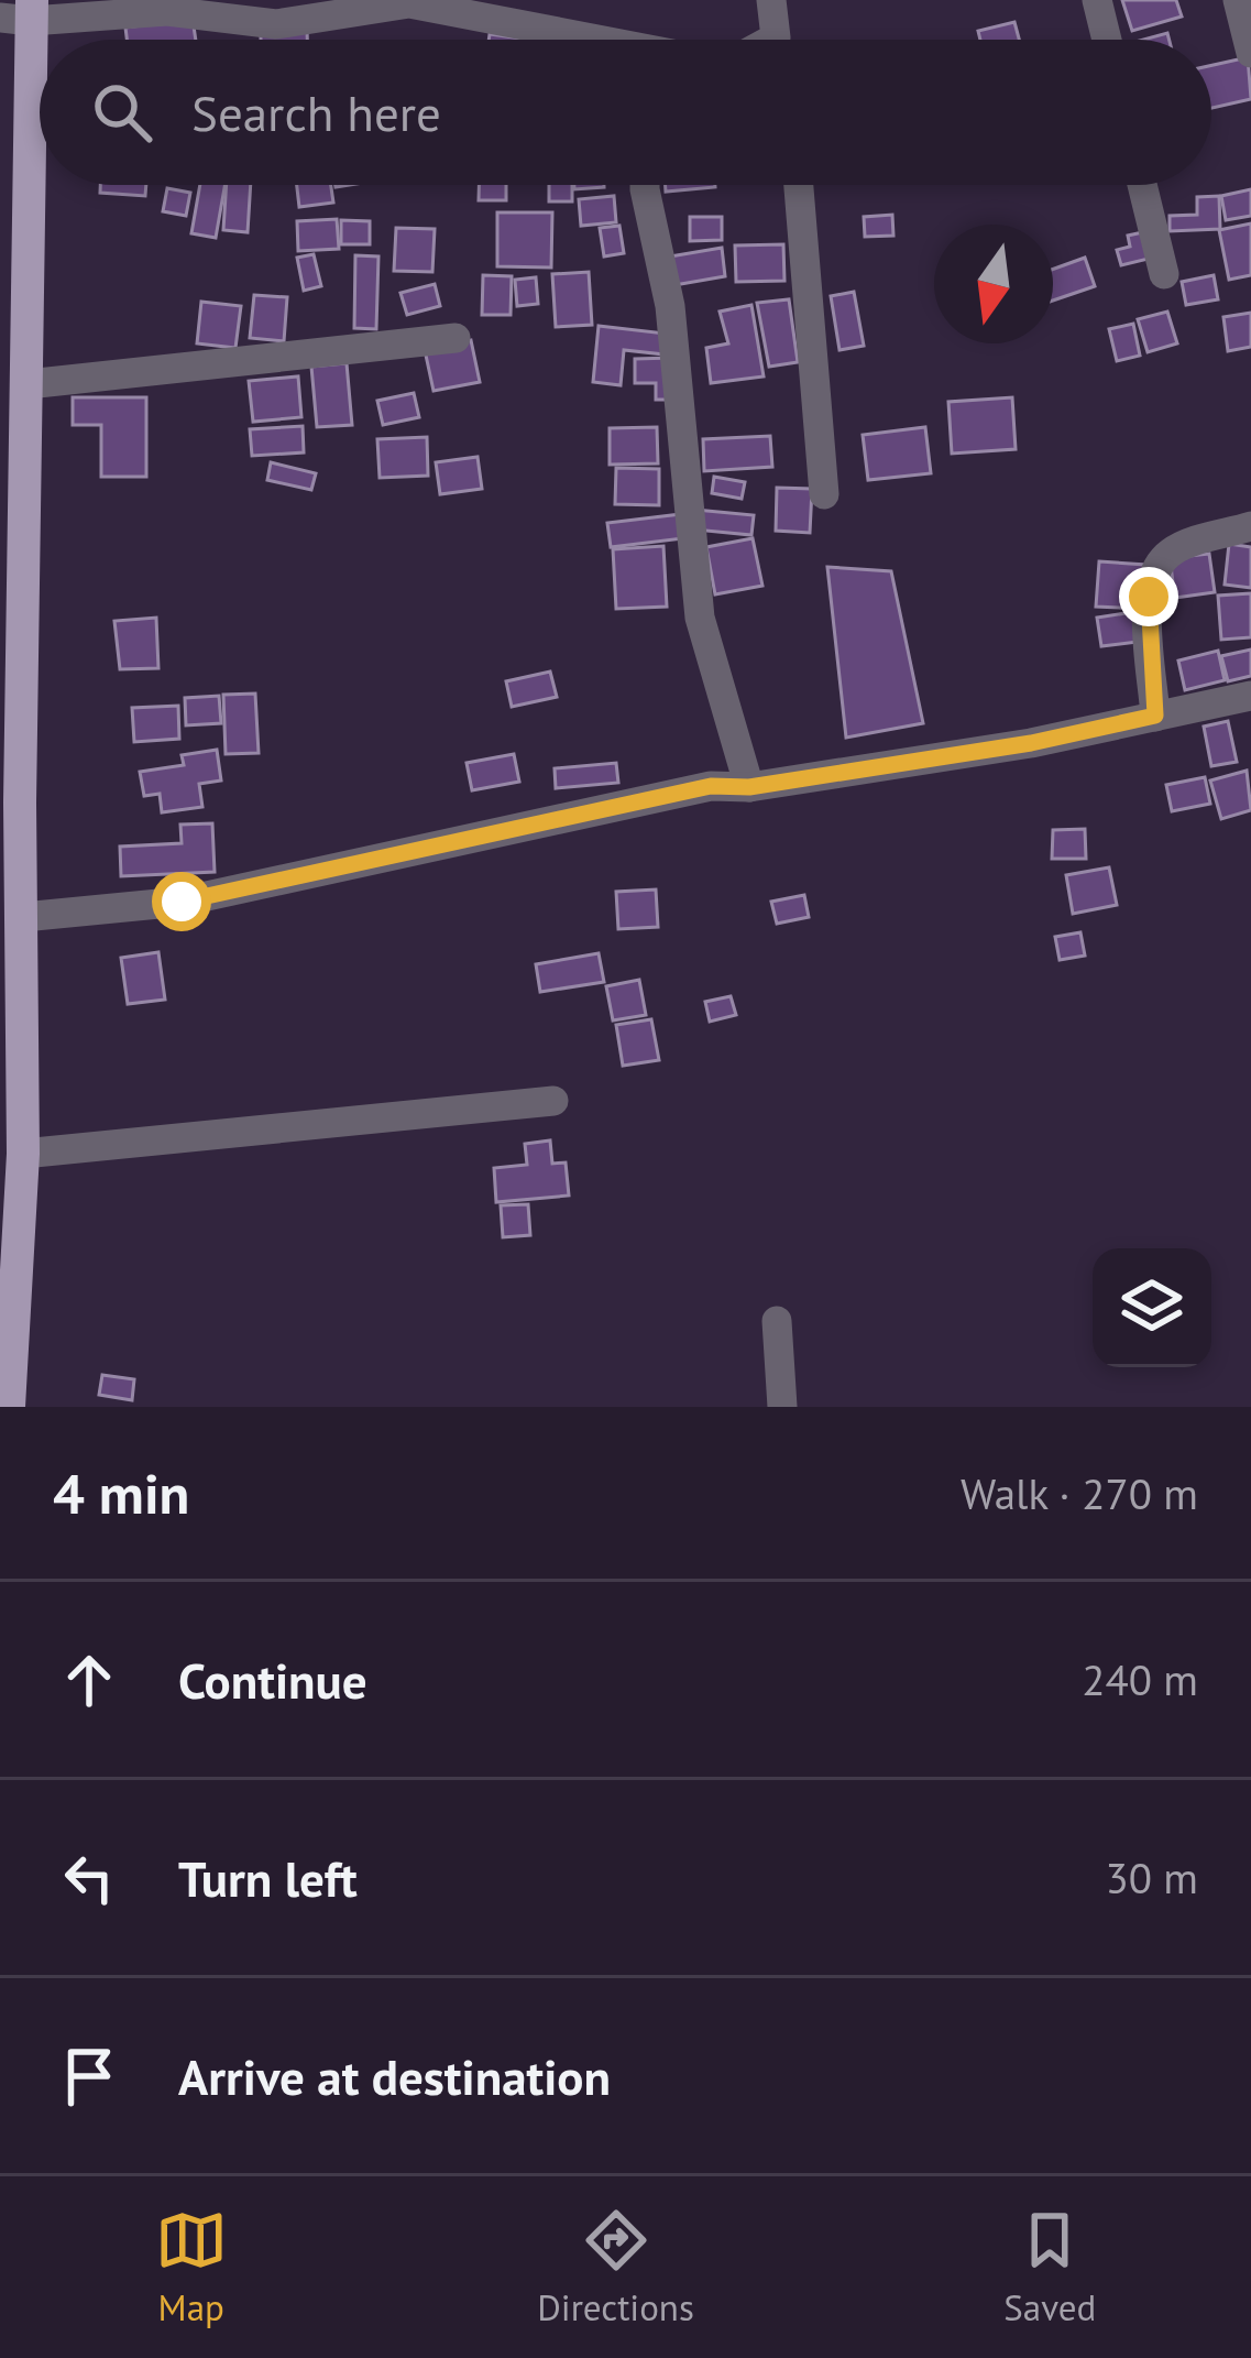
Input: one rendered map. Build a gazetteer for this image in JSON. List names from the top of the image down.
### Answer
{
  "north": "bottom",
  "page": {
    "search": "Search here",
    "heading": ["4 min", "Walk · 270 m"],
    "list": [
      ["Continue", "240 m"],
      ["Turn left", "30 m"],
      "Arrive at destination"
    ],
    "nav": ["Map", "Directions", "Saved"]
  }
}
